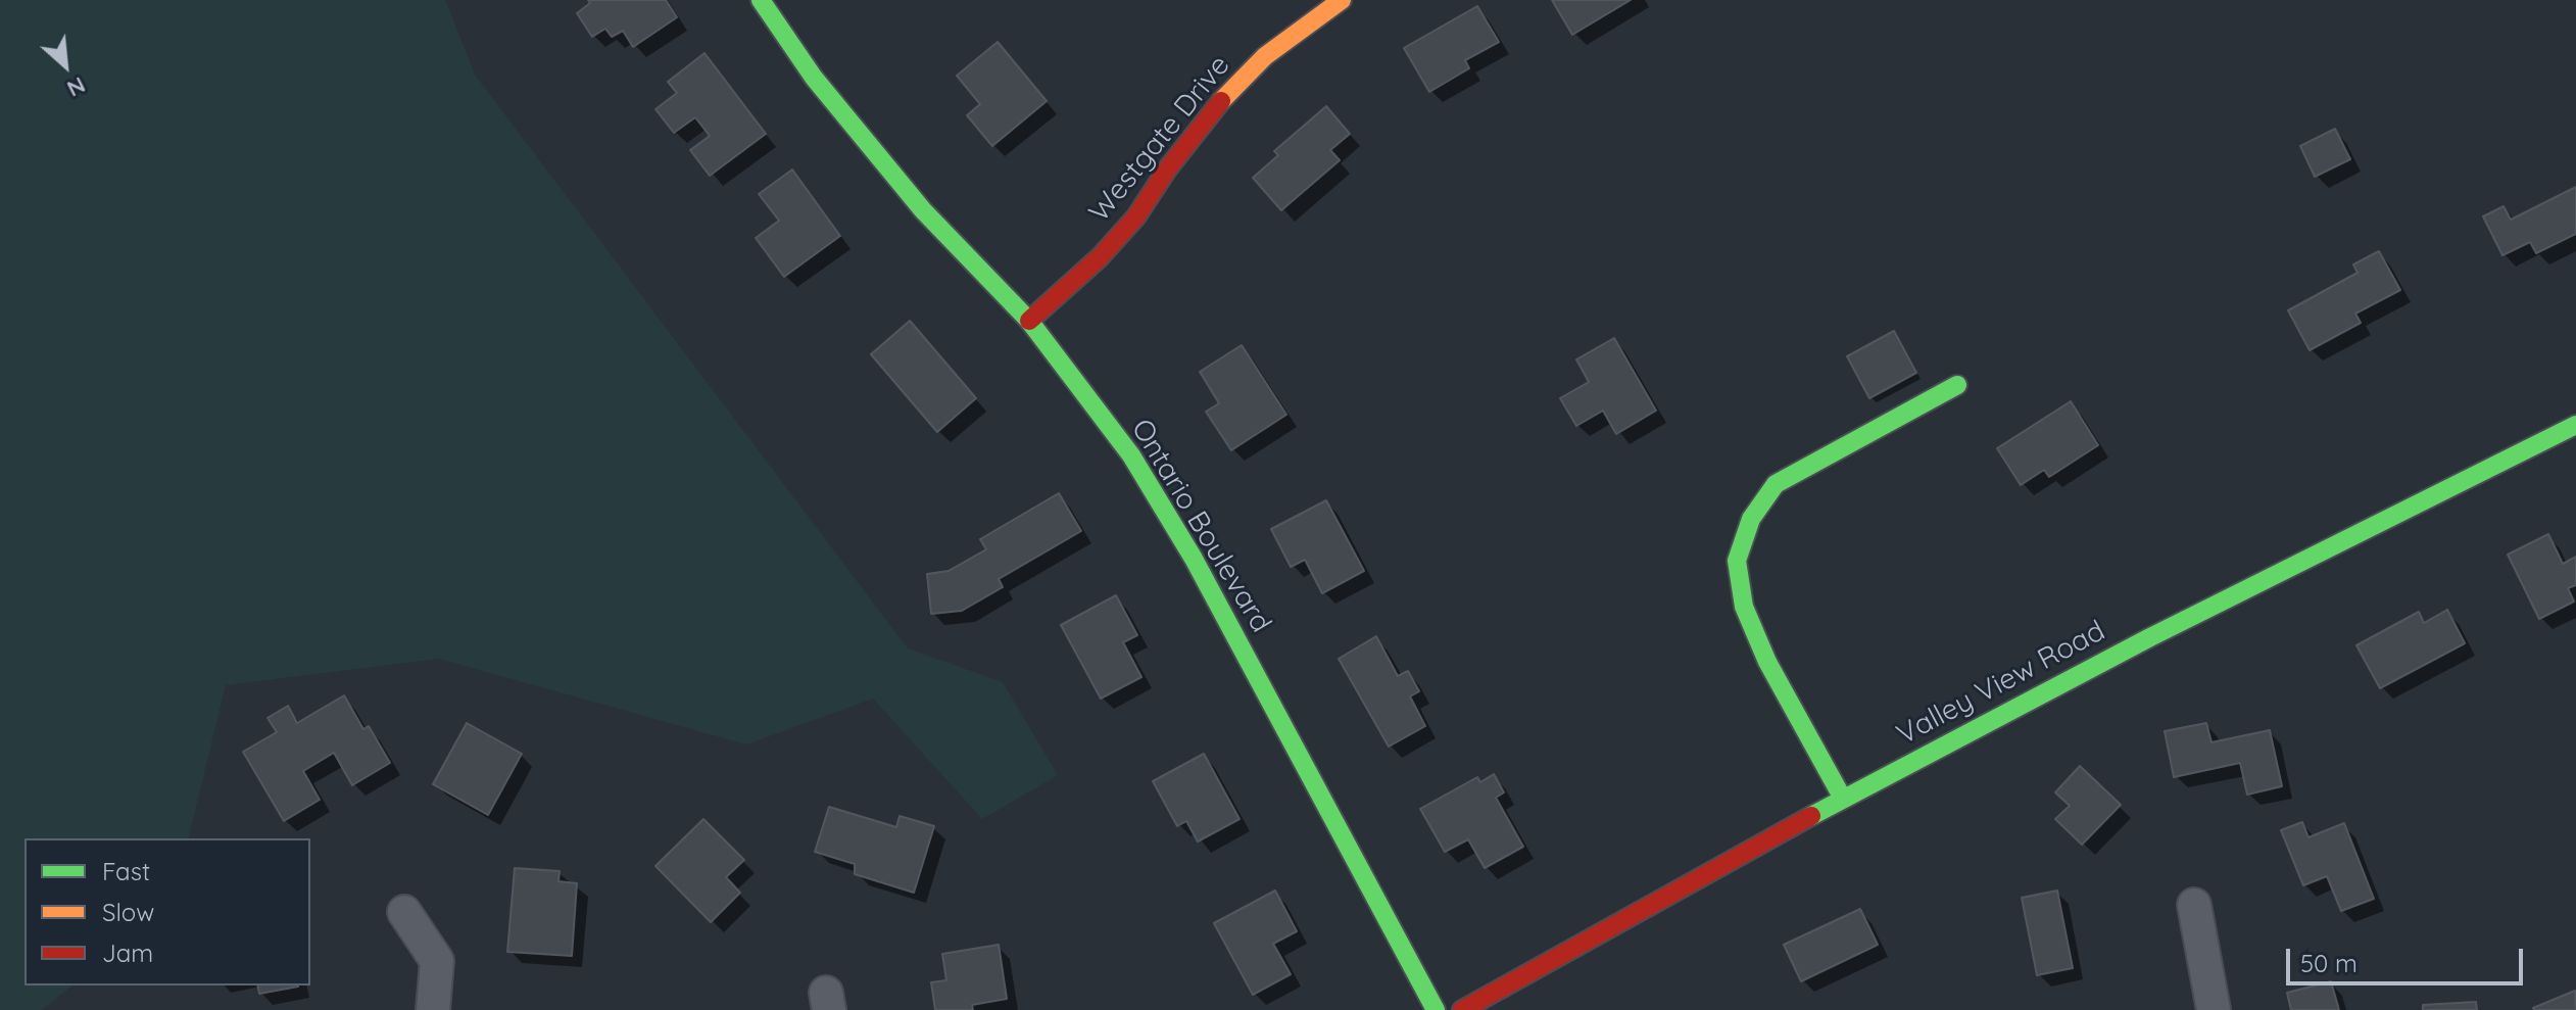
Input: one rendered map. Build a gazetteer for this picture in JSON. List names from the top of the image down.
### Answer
{
  "streets": {
    "street": ["Westgate Drive", "Ontario Boulevard", "Valley View Road"]
  },
  "crossings": [
    ["Westgate Drive", "Ontario Boulevard"]
  ],
  "legend": ["Fast", "Slow", "Jam"],
  "scale_bar": "50 m",
  "north": "bottom right"
}
